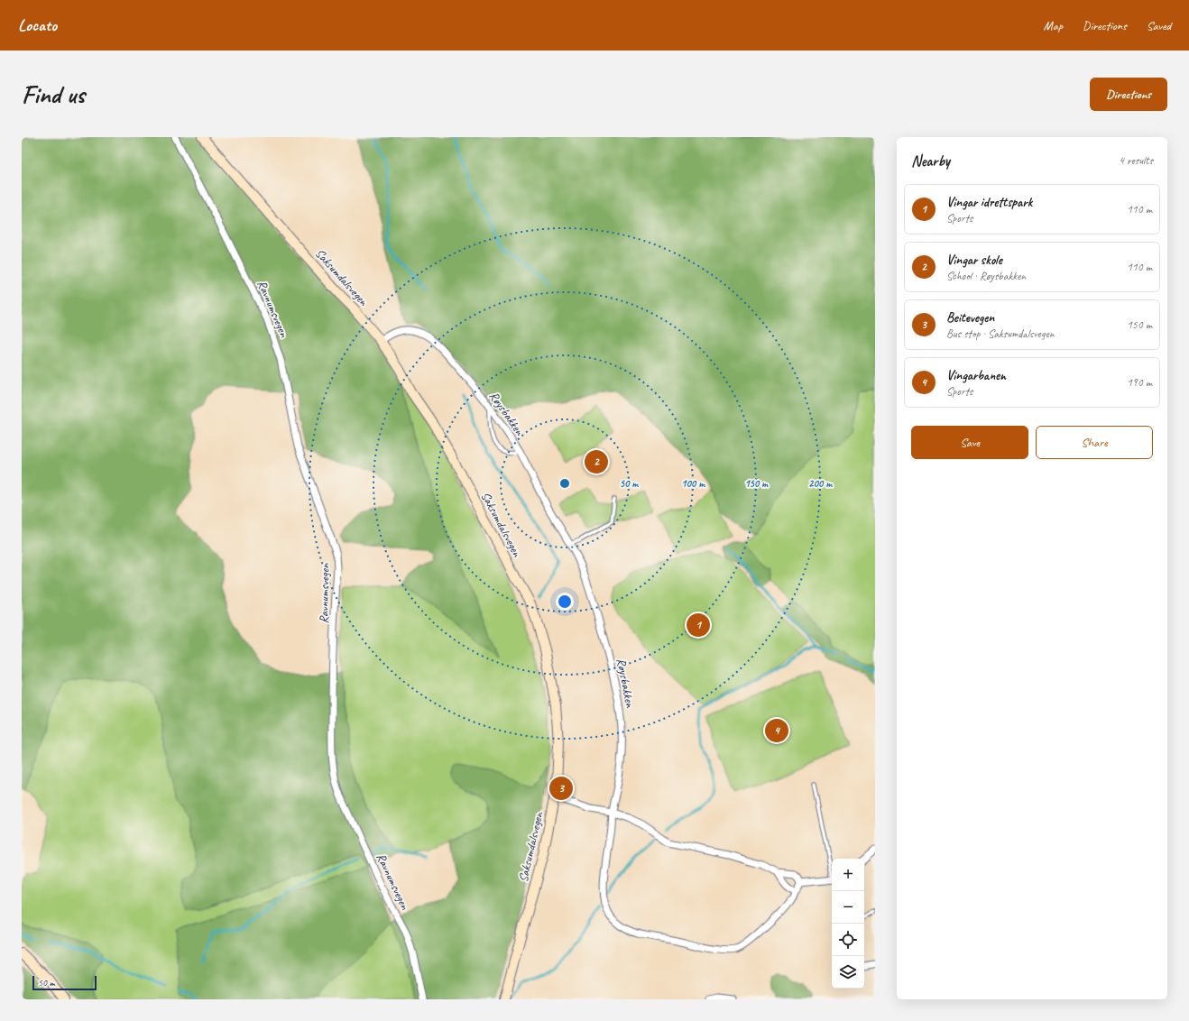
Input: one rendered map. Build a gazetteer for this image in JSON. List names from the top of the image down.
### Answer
{
  "streets": {
    "main road": ["Saksumdalsvegen"],
    "street": ["Ravnumsvegen", "Røysbakken"]
  },
  "crossings": [
    ["Saksumdalsvegen", "Røysbakken"]
  ],
  "scale_bar": "50 m",
  "page": {
    "header": "Locato",
    "nav": ["Map", "Directions", "Saved"],
    "buttons": [
      "Directions",
      ["Save", "Share"]
    ],
    "title": "Find us",
    "heading": ["Nearby", "4 results"],
    "list": [
      {
        "mark": "1",
        "name": "Vingar idrettspark",
        "note": "Sports",
        "value": "110 m"
      },
      {
        "mark": "2",
        "name": "Vingar skole",
        "note": "School · Røysbakken",
        "value": "110 m"
      },
      {
        "mark": "3",
        "name": "Beitevegen",
        "note": "Bus stop · Saksumdalsvegen",
        "value": "150 m"
      },
      {
        "mark": "4",
        "name": "Vingarbanen",
        "note": "Sports",
        "value": "190 m"
      }
    ],
    "pins": [
      "2",
      "1",
      "4",
      "3"
    ],
    "map_buttons": ["+", "−"],
    "scale": "50 m"
  },
  "rings": [
    "50 m",
    "100 m",
    "150 m",
    "200 m"
  ]
}
